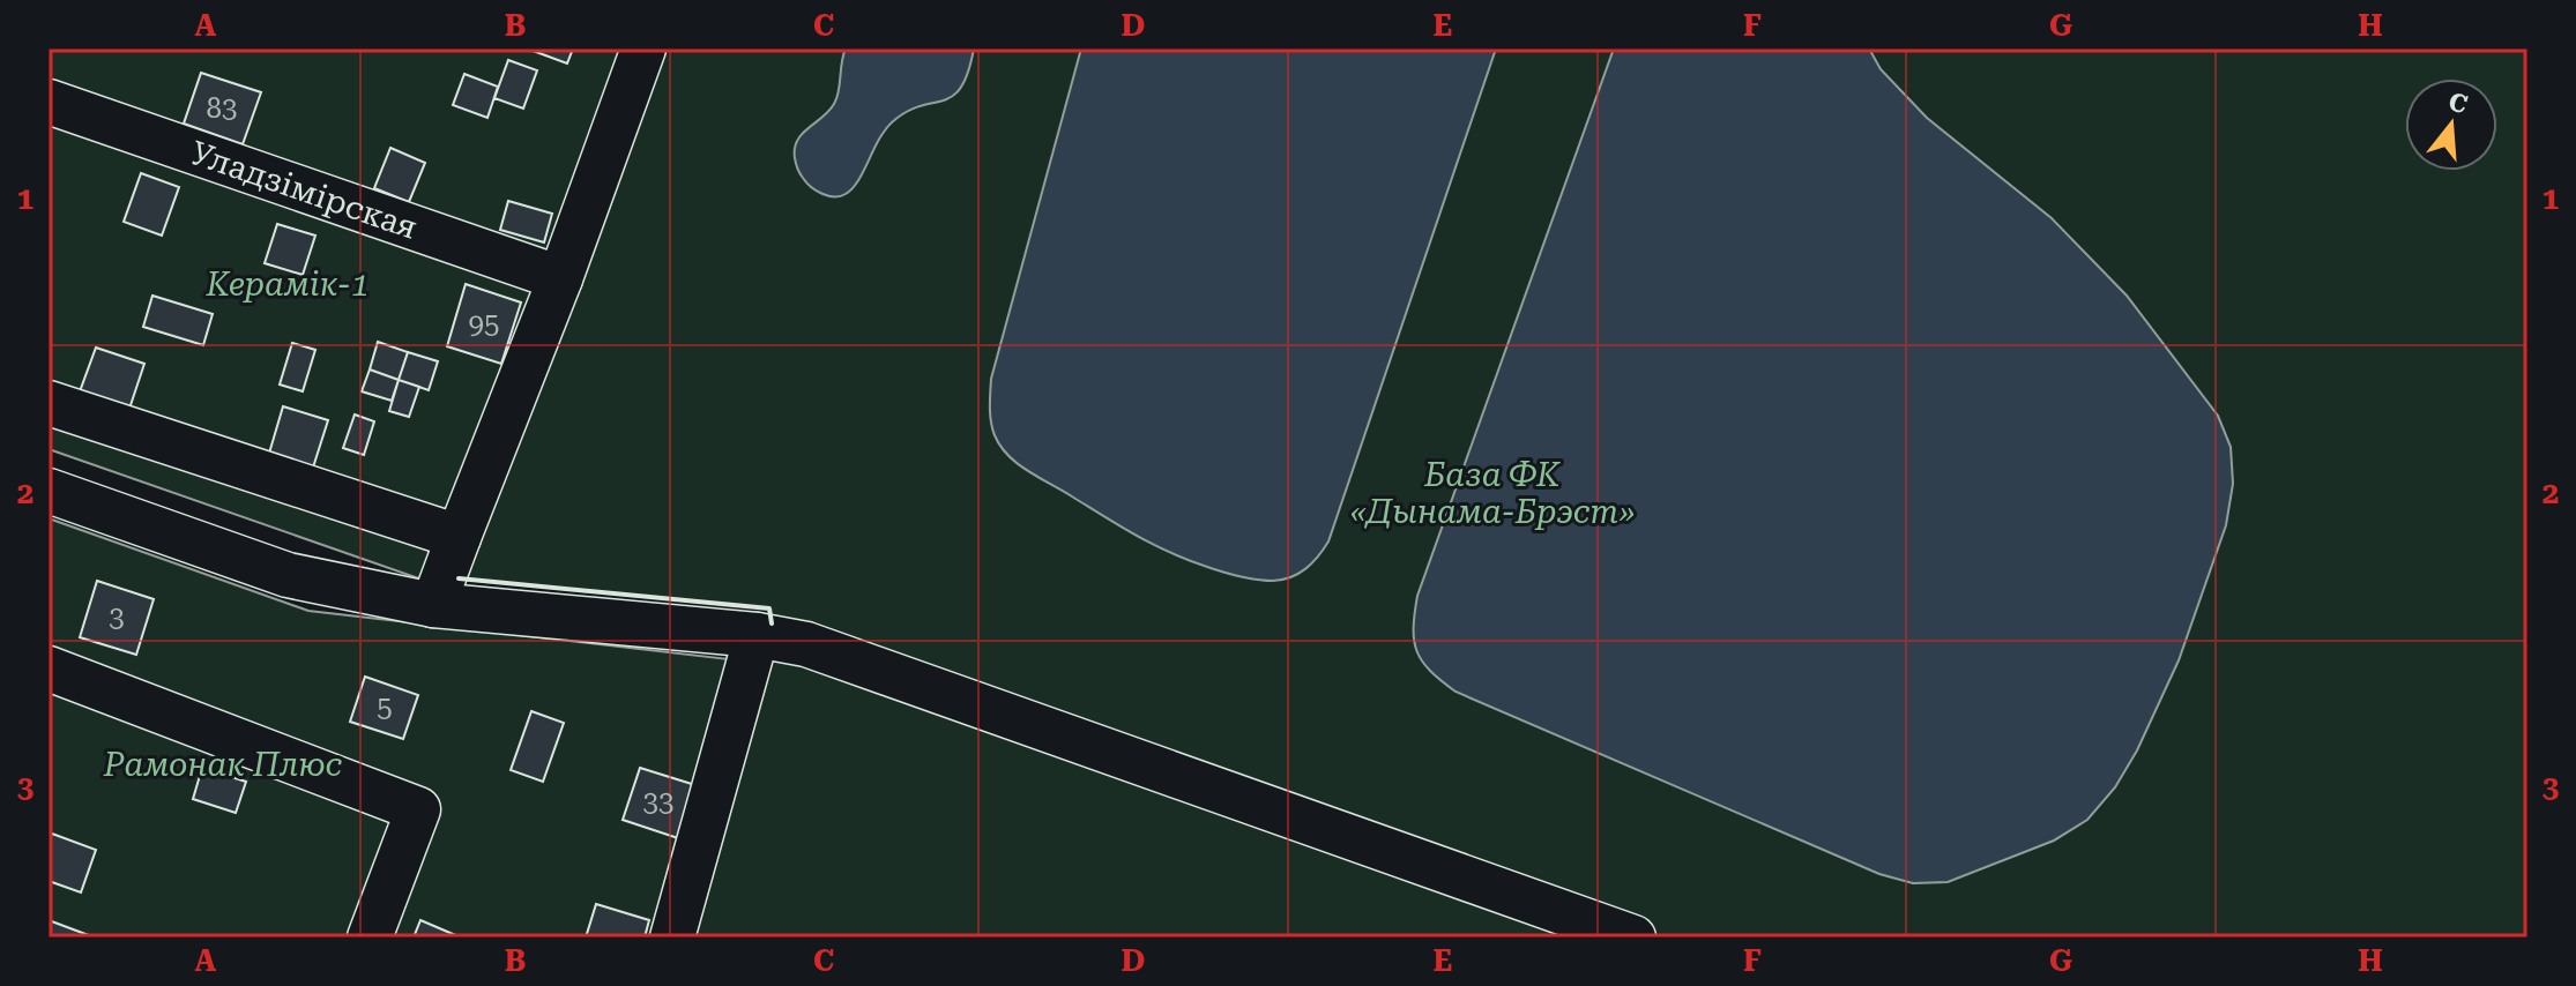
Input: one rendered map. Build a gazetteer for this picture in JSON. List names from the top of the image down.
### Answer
{
  "streets": {
    "street": ["Уладзімірская"]
  },
  "parks": ["Керамік-1", "База ФК «Дынама-Брэст»", "Рамонак Плюс"],
  "house_numbers": [
    "83",
    "95",
    "3",
    "5",
    "33"
  ],
  "north": "top",
  "grid": {
    "columns": [
      "A",
      "B",
      "C",
      "D",
      "E",
      "F",
      "G",
      "H"
    ],
    "rows": ["1", "2", "3"]
  }
}
